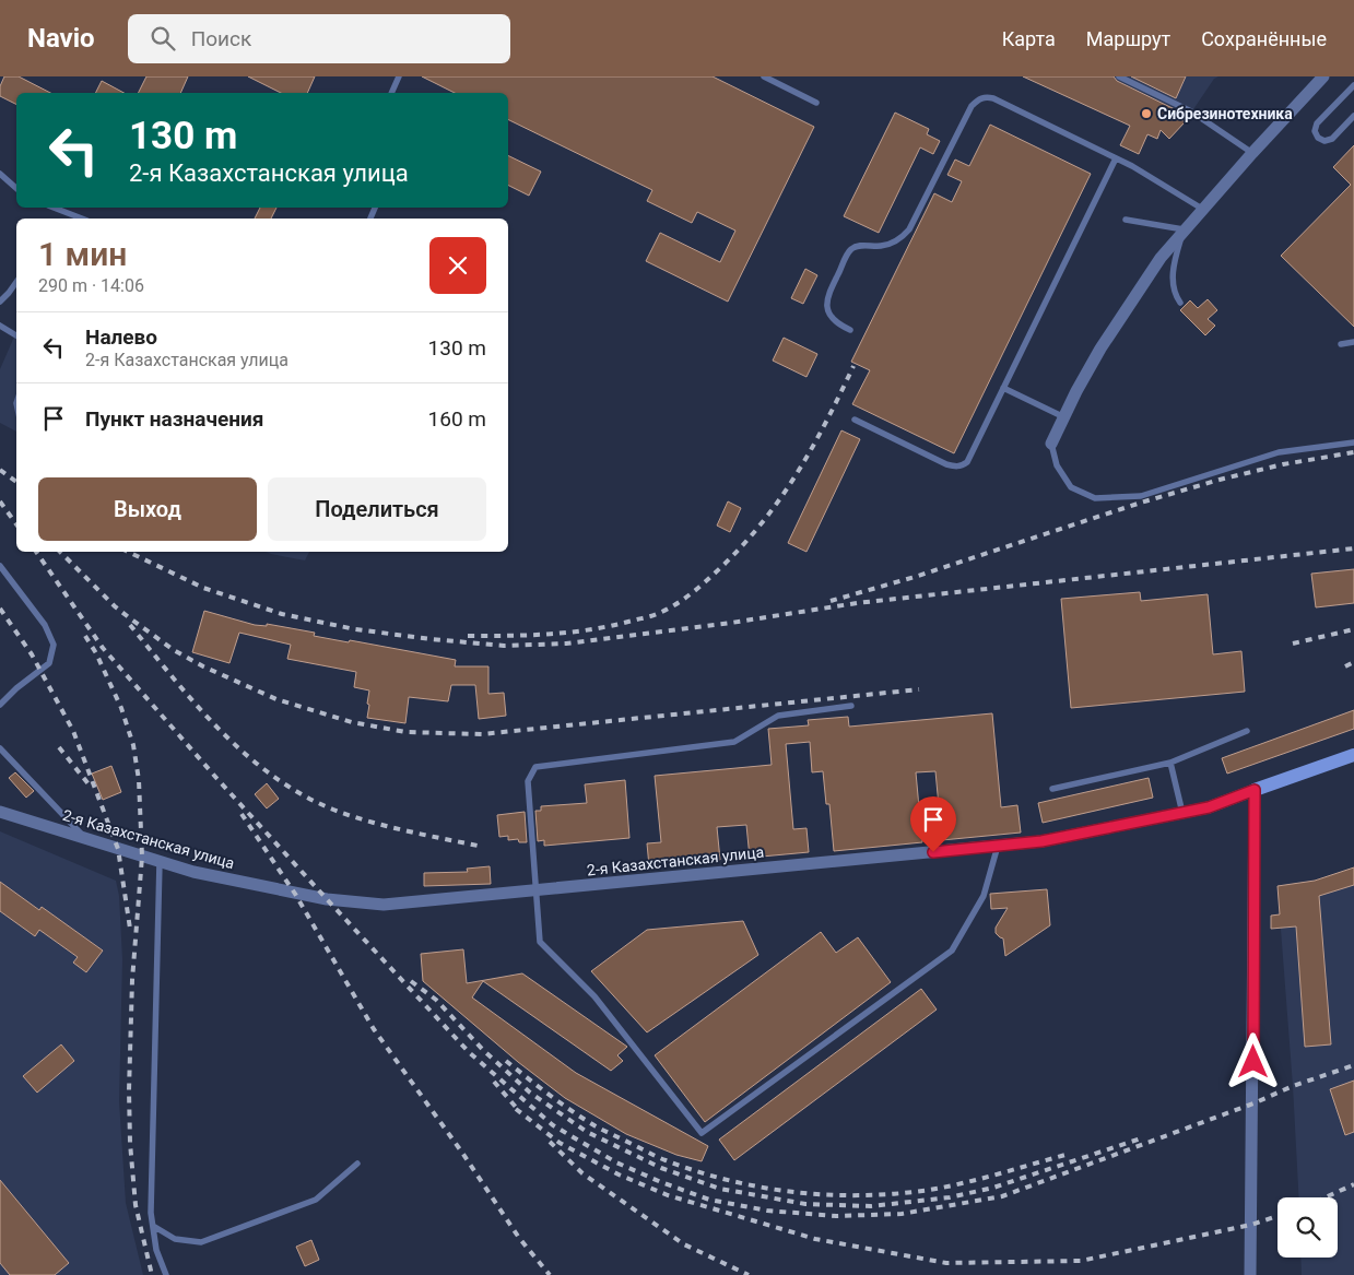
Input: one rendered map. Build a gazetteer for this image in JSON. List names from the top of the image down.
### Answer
{
  "streets": {
    "street": ["2-я Казахстанская улица"]
  },
  "places": ["Сибрезинотехника"],
  "page": {
    "header": "Navio",
    "search": "Поиск",
    "nav": ["Карта", "Маршрут", "Сохранённые"],
    "turn": ["130 m", "2-я Казахстанская улица"],
    "heading": ["1 мин", "290 m · 14:06"],
    "list": [
      {
        "name": "Налево",
        "note": "2-я Казахстанская улица",
        "value": "130 m"
      },
      {
        "name": "Пункт назначения",
        "value": "160 m"
      }
    ],
    "buttons": ["Выход", "Поделиться"]
  }
}
